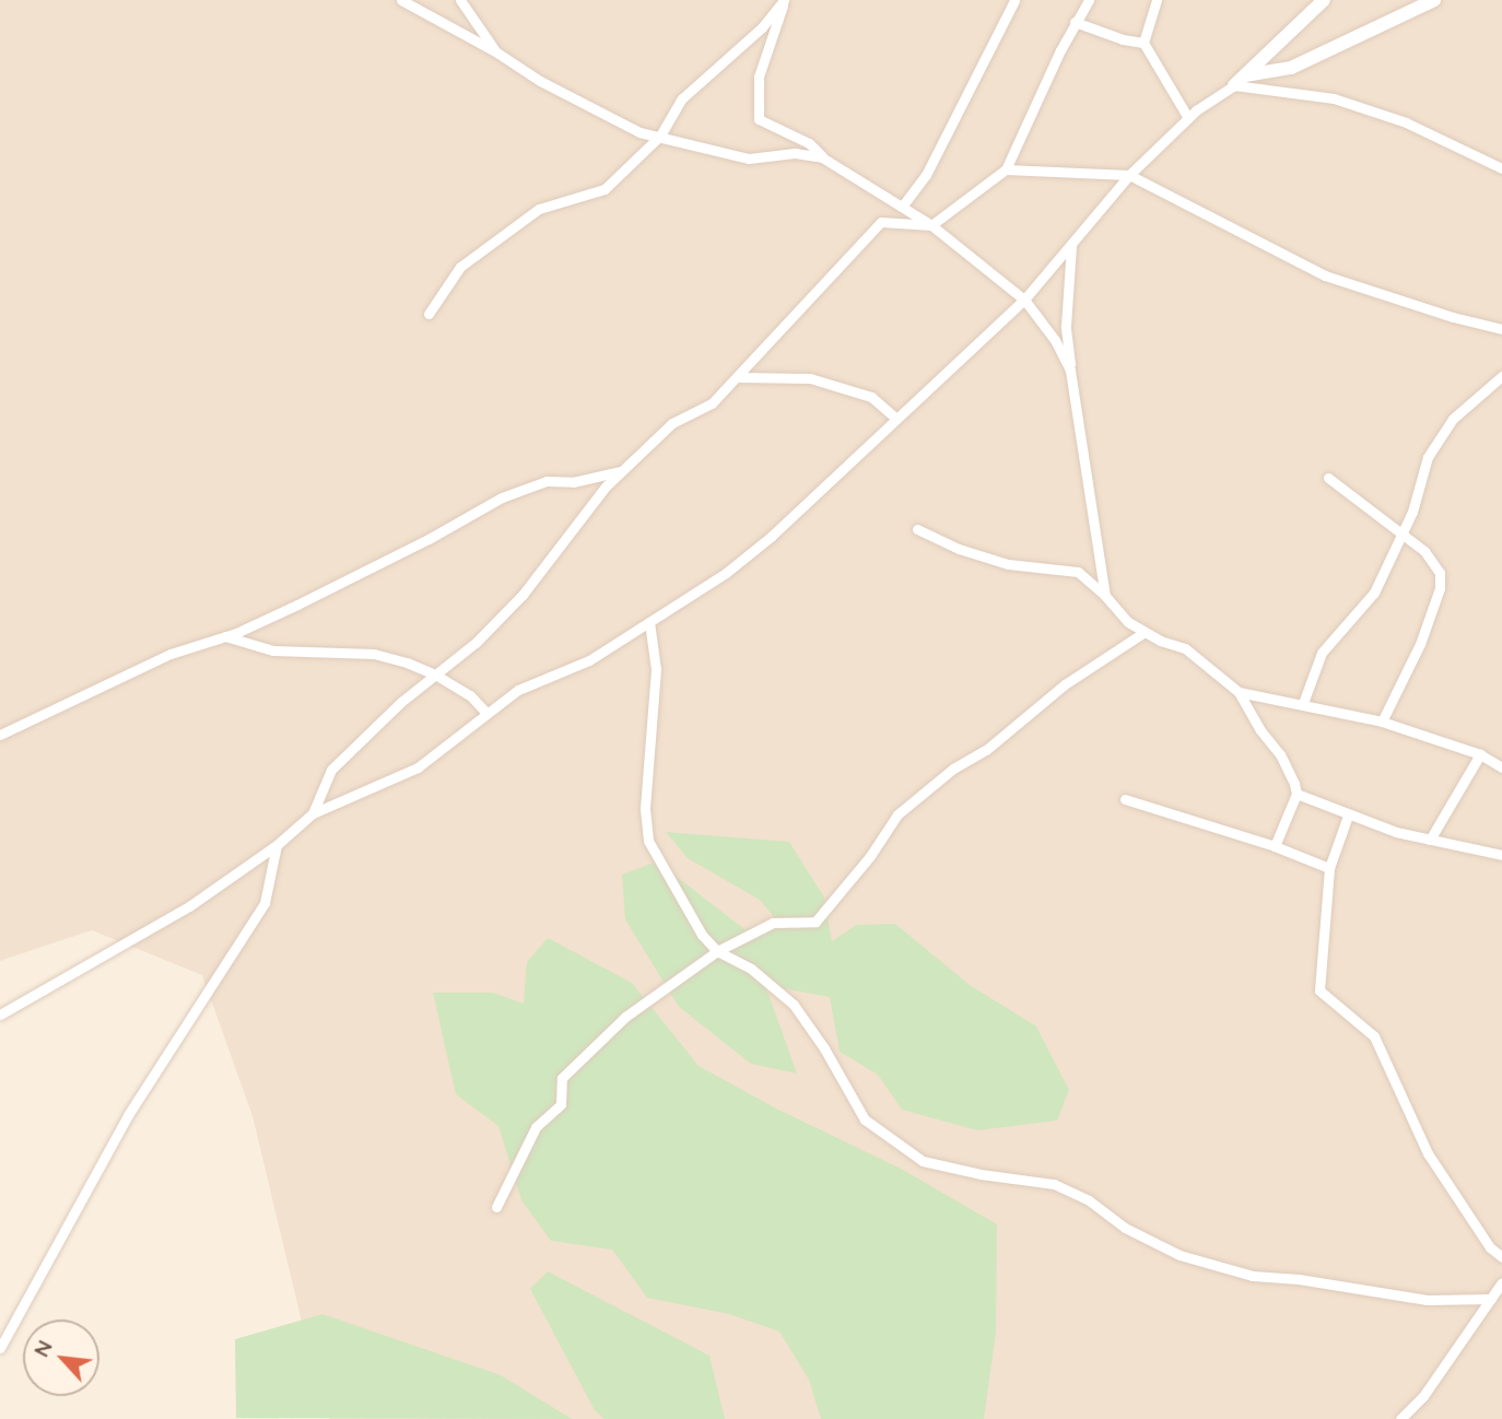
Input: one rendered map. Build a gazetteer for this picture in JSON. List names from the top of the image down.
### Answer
{
  "north": "top left"
}
